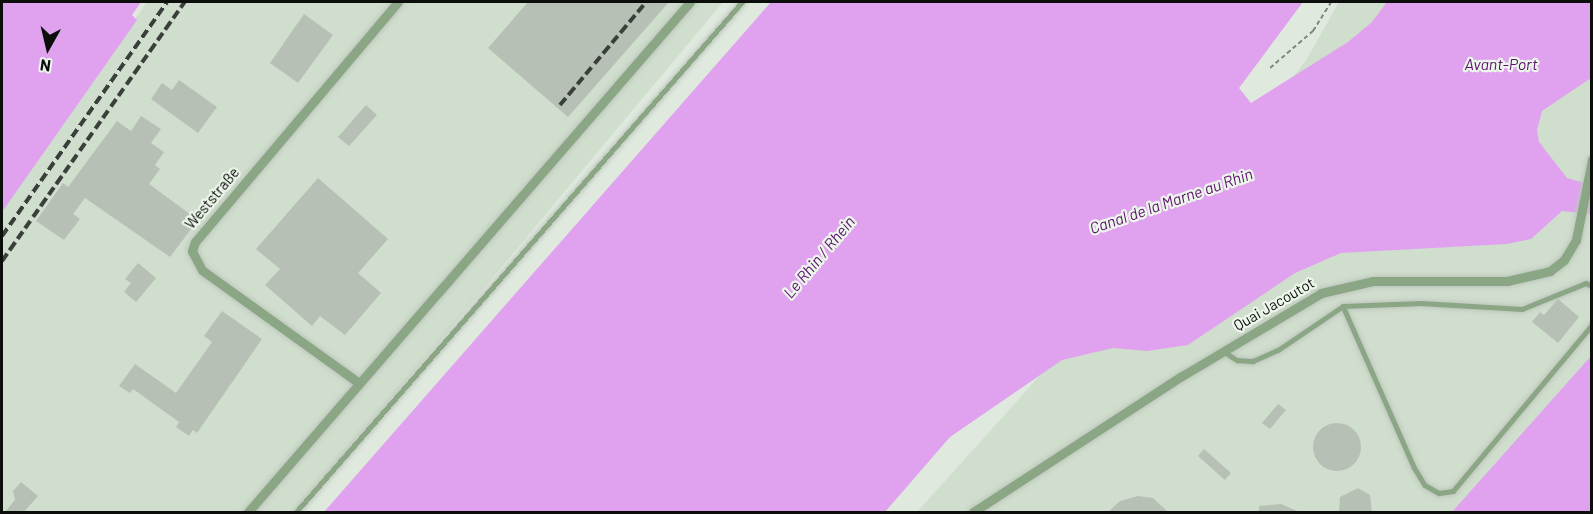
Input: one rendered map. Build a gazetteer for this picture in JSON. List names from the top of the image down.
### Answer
{
  "streets": {
    "street": ["Weststraße", "Quai Jacoutot"]
  },
  "water": ["Avant-Port", "Canal de la Marne au Rhin", "Le Rhin / Rhein"],
  "north": "bottom"
}
